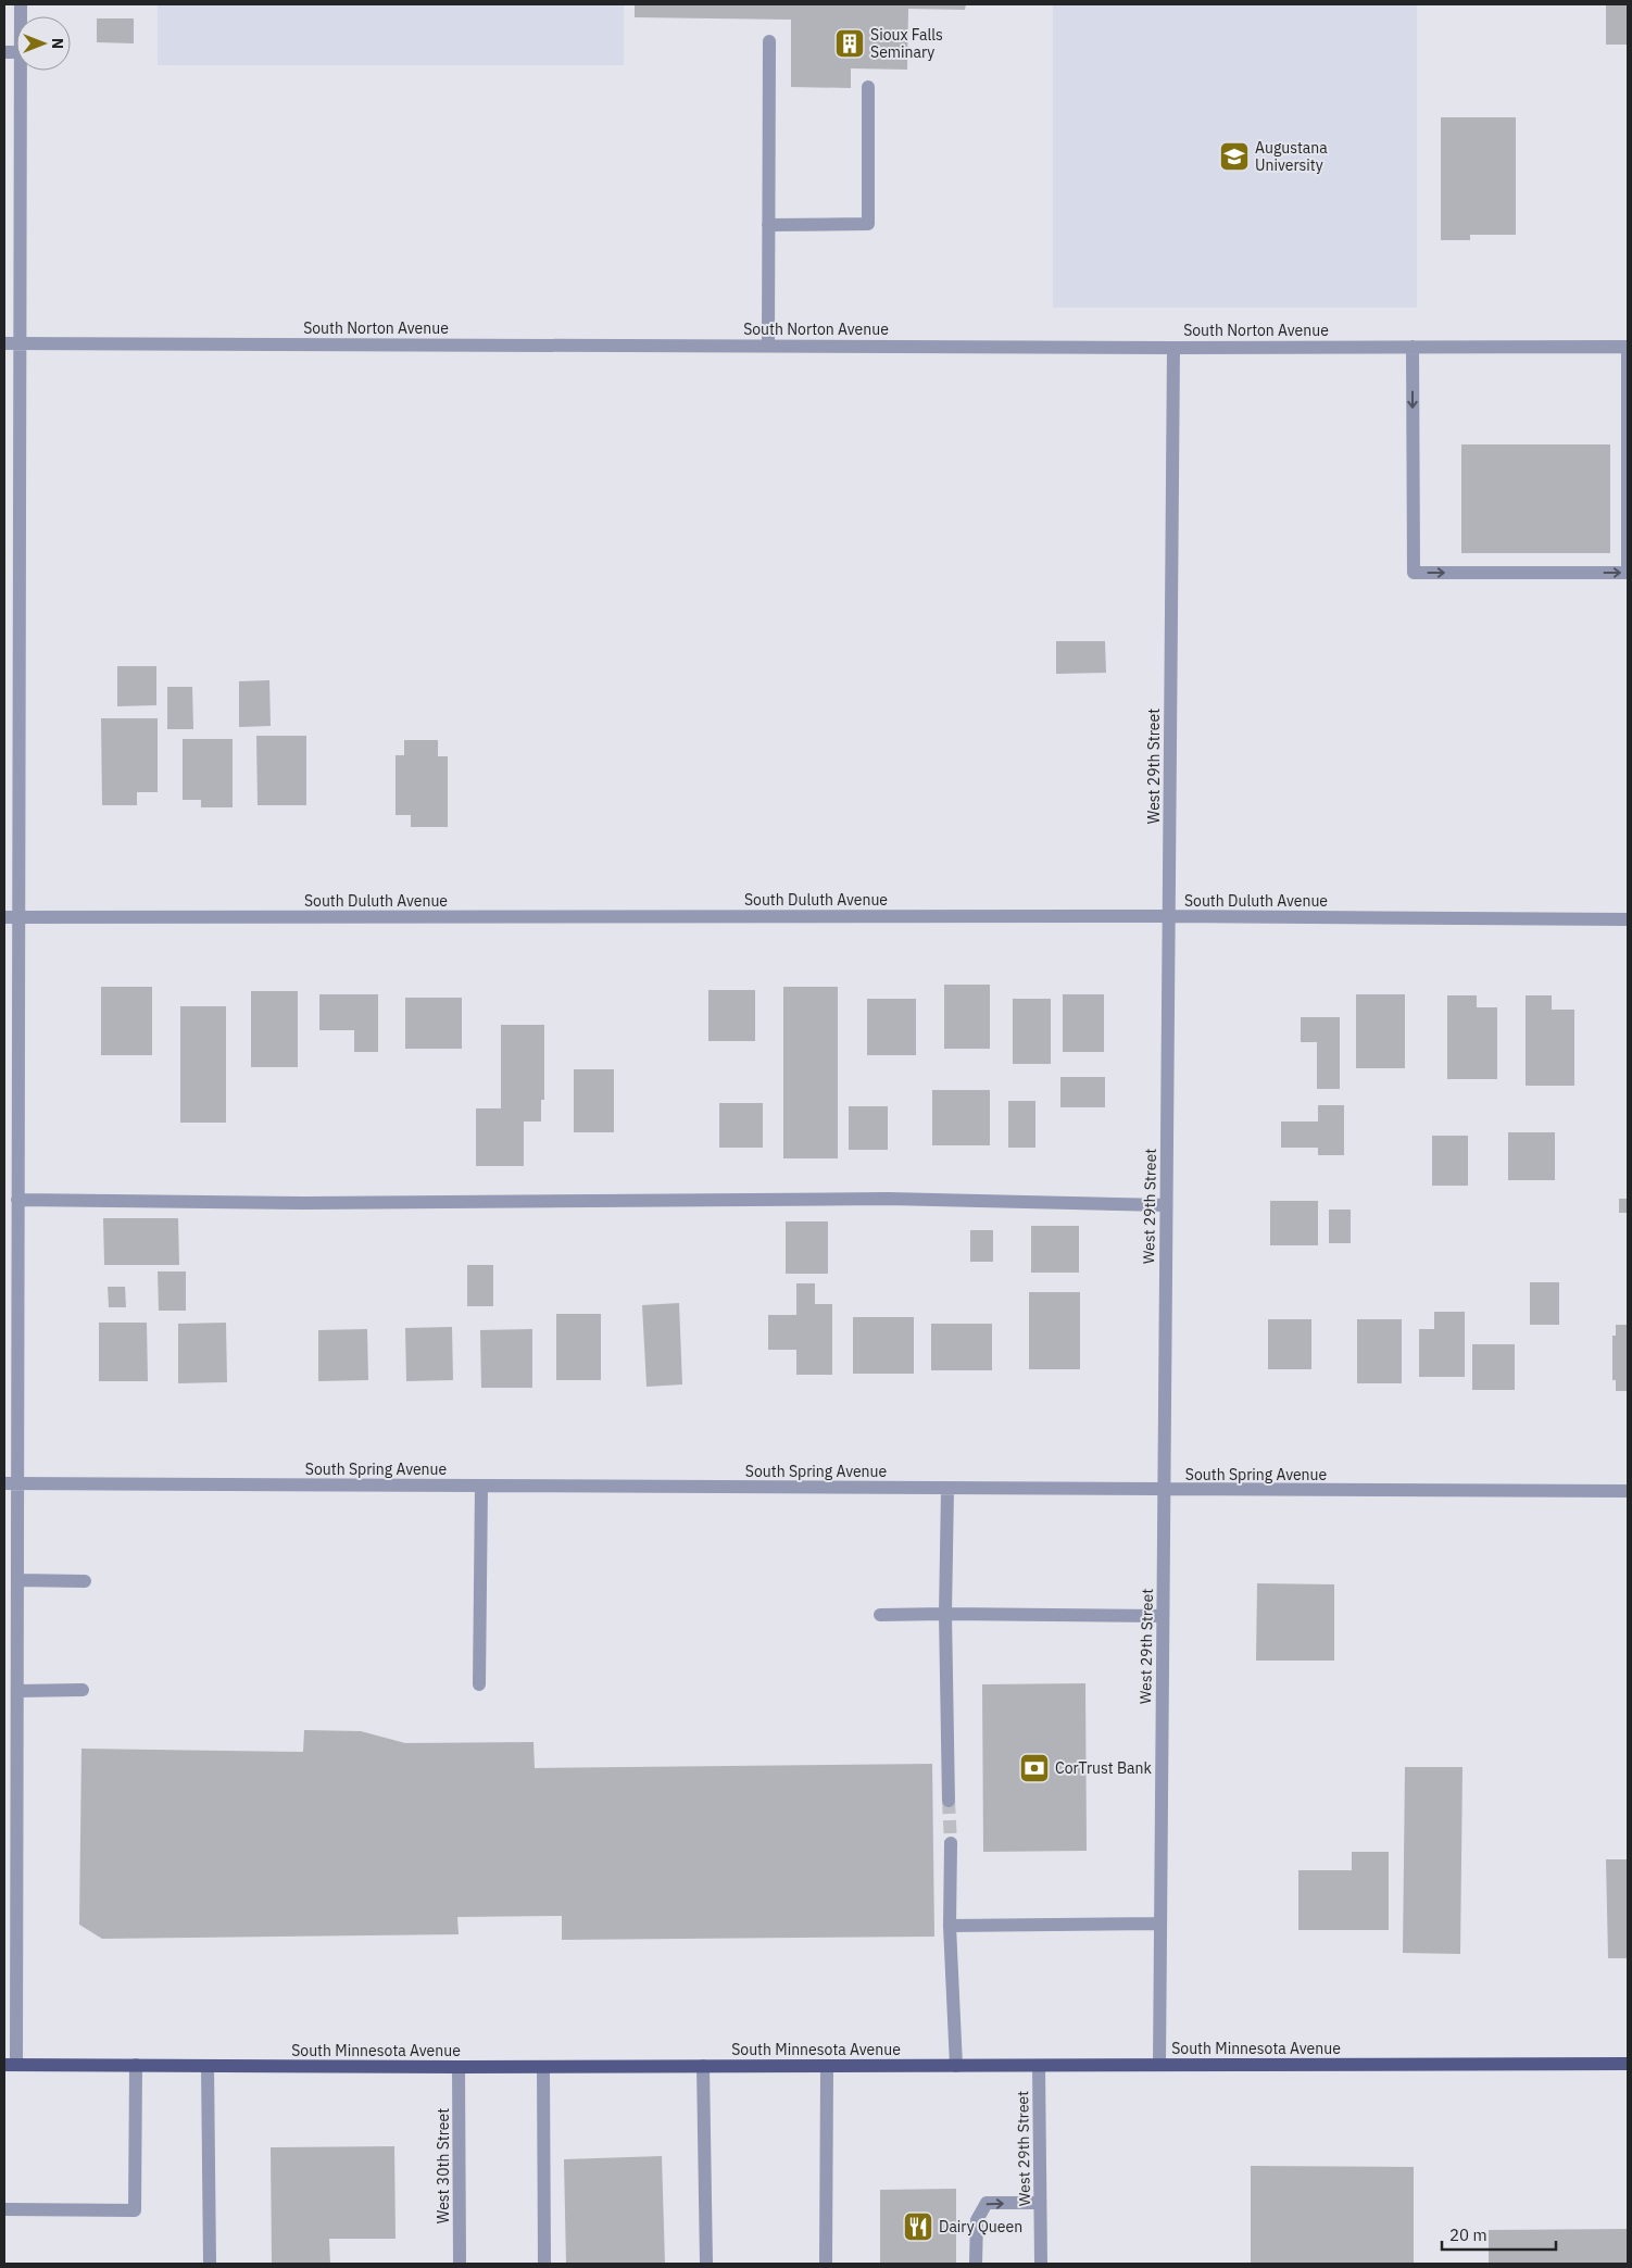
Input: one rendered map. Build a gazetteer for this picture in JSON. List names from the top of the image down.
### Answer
{
  "streets": {
    "main road": ["South Minnesota Avenue"],
    "street": [
      "South Norton Avenue",
      "West 29th Street",
      "South Duluth Avenue",
      "South Spring Avenue",
      "West 30th Street"
    ]
  },
  "crossings": [
    ["South Norton Avenue", "West 29th Street"],
    ["West 29th Street", "South Duluth Avenue"],
    ["West 29th Street", "South Spring Avenue"],
    ["West 29th Street", "South Minnesota Avenue"],
    ["South Minnesota Avenue", "West 30th Street"]
  ],
  "places": {
    "building": ["Sioux Falls Seminary"],
    "school or university": ["Augustana University"],
    "bank": ["CorTrust Bank"],
    "restaurant": ["Dairy Queen"]
  },
  "scale_bar": "20 m",
  "north": "right"
}
